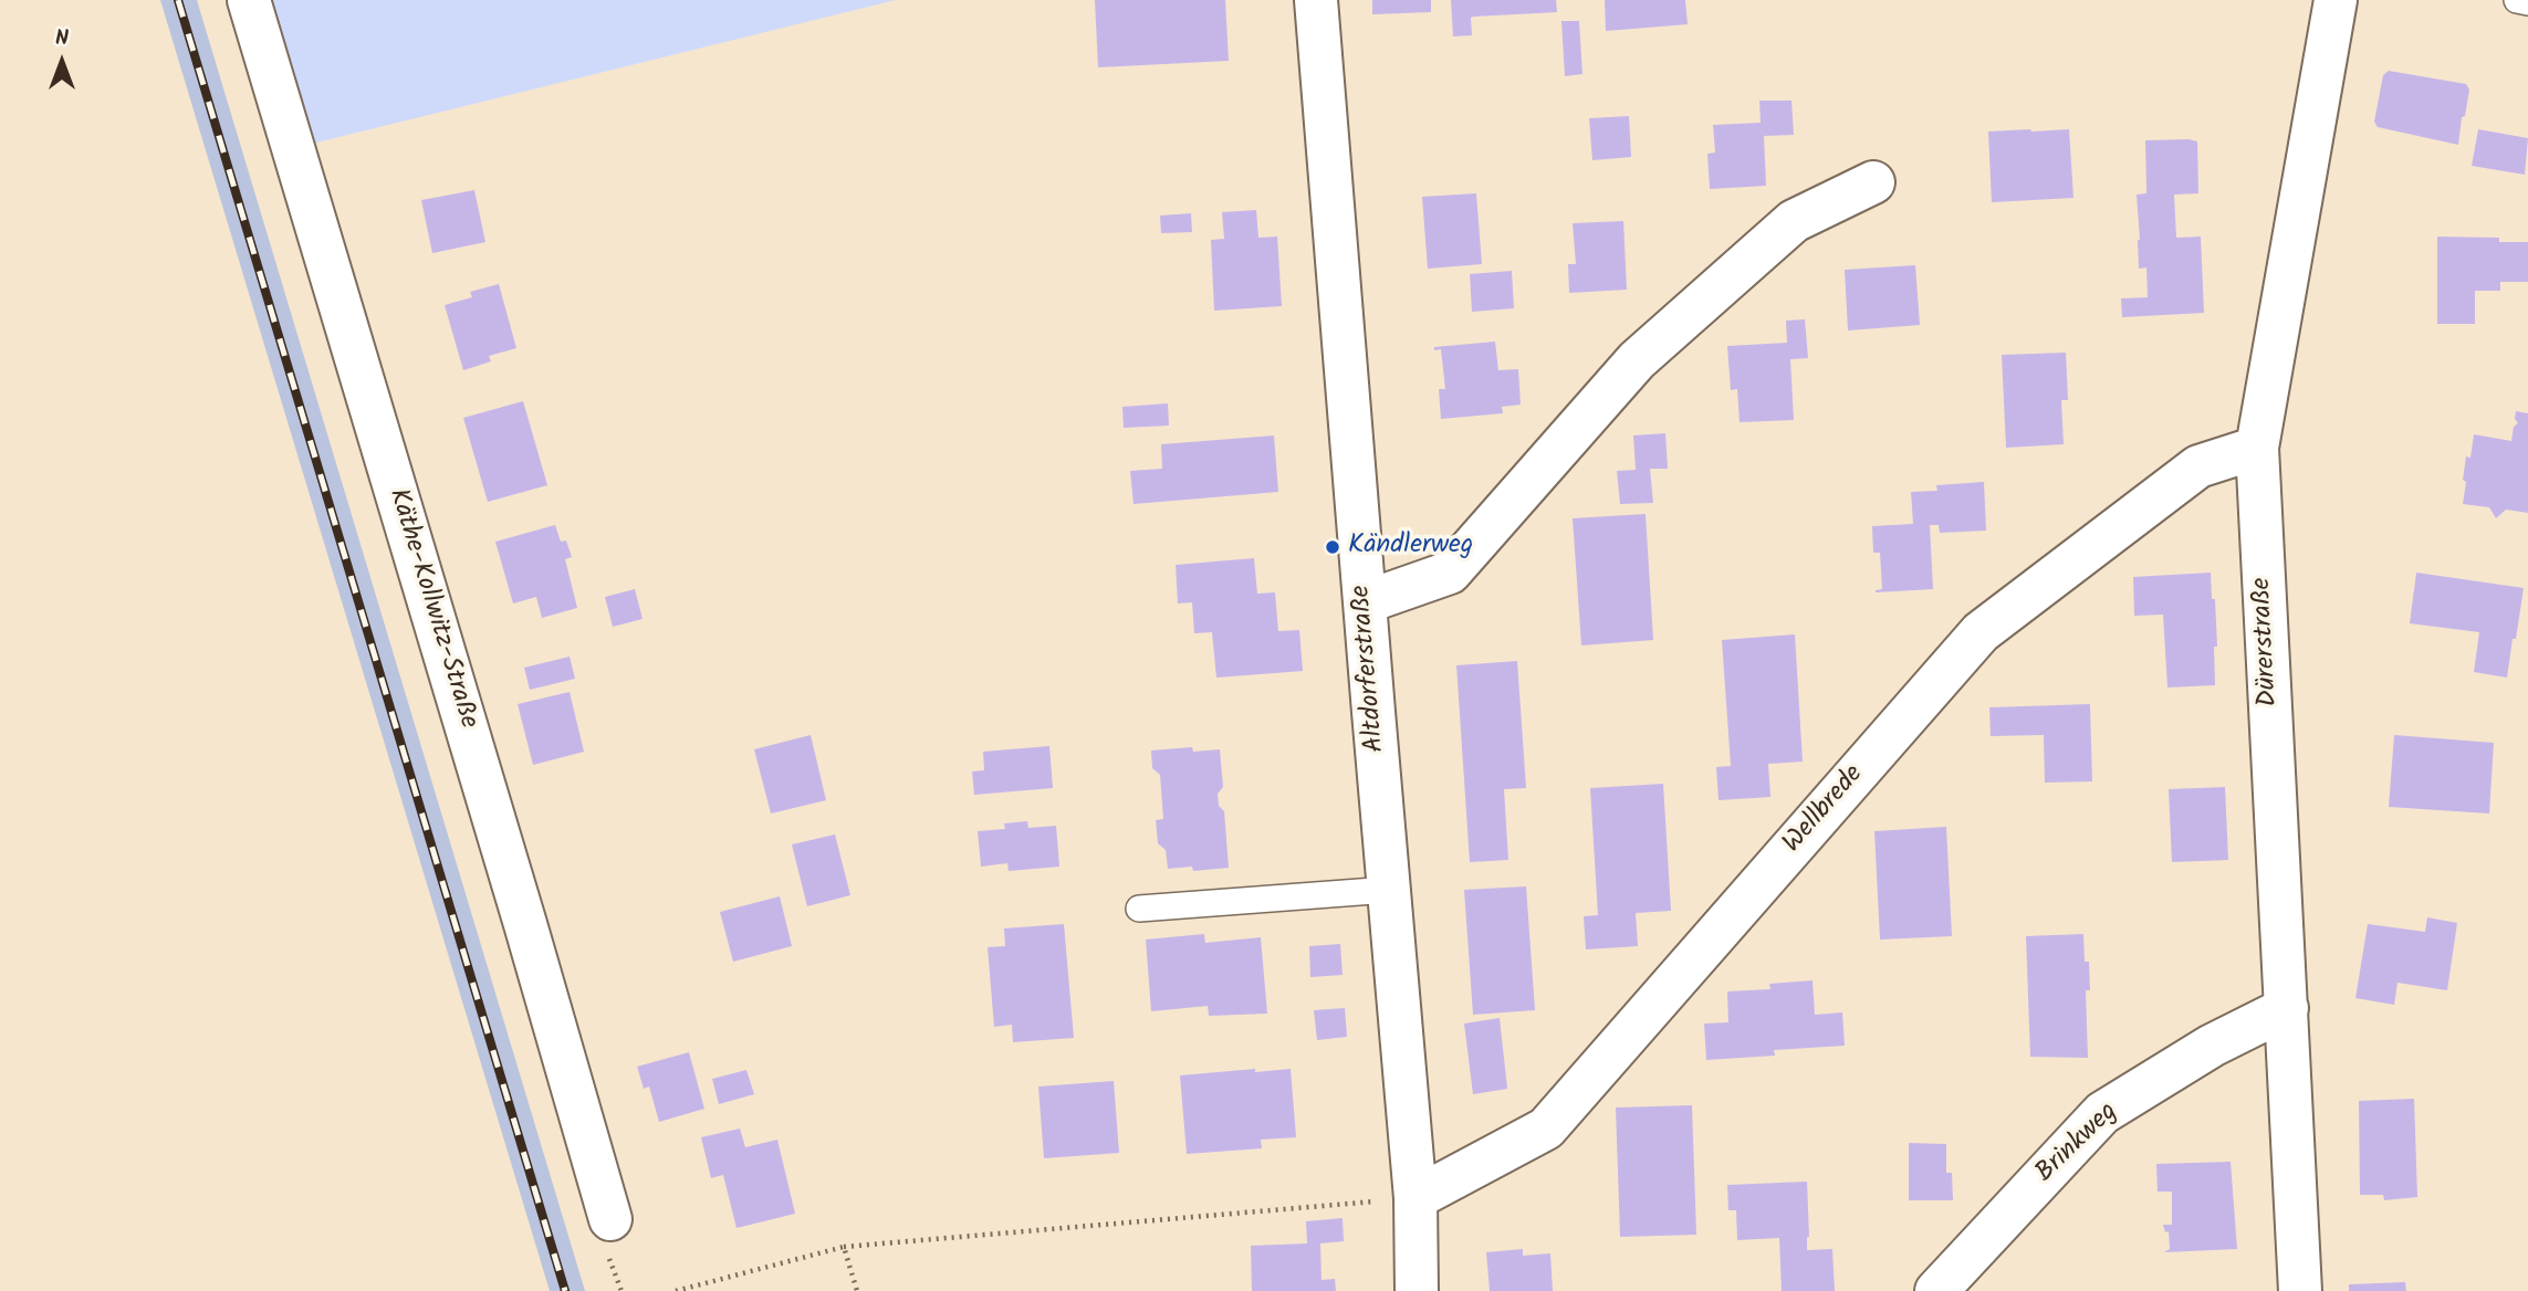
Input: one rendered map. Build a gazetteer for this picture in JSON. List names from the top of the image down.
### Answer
{
  "streets": {
    "street": [
      "Käthe-Kollwitz-Straße",
      "Dürerstraße",
      "Altdorferstraße",
      "Wellbrede",
      "Brinkweg"
    ]
  },
  "crossings": [
    ["Dürerstraße", "Wellbrede"],
    ["Dürerstraße", "Brinkweg"],
    ["Altdorferstraße", "Wellbrede"]
  ],
  "places": ["Kändlerweg"],
  "north": "top"
}
